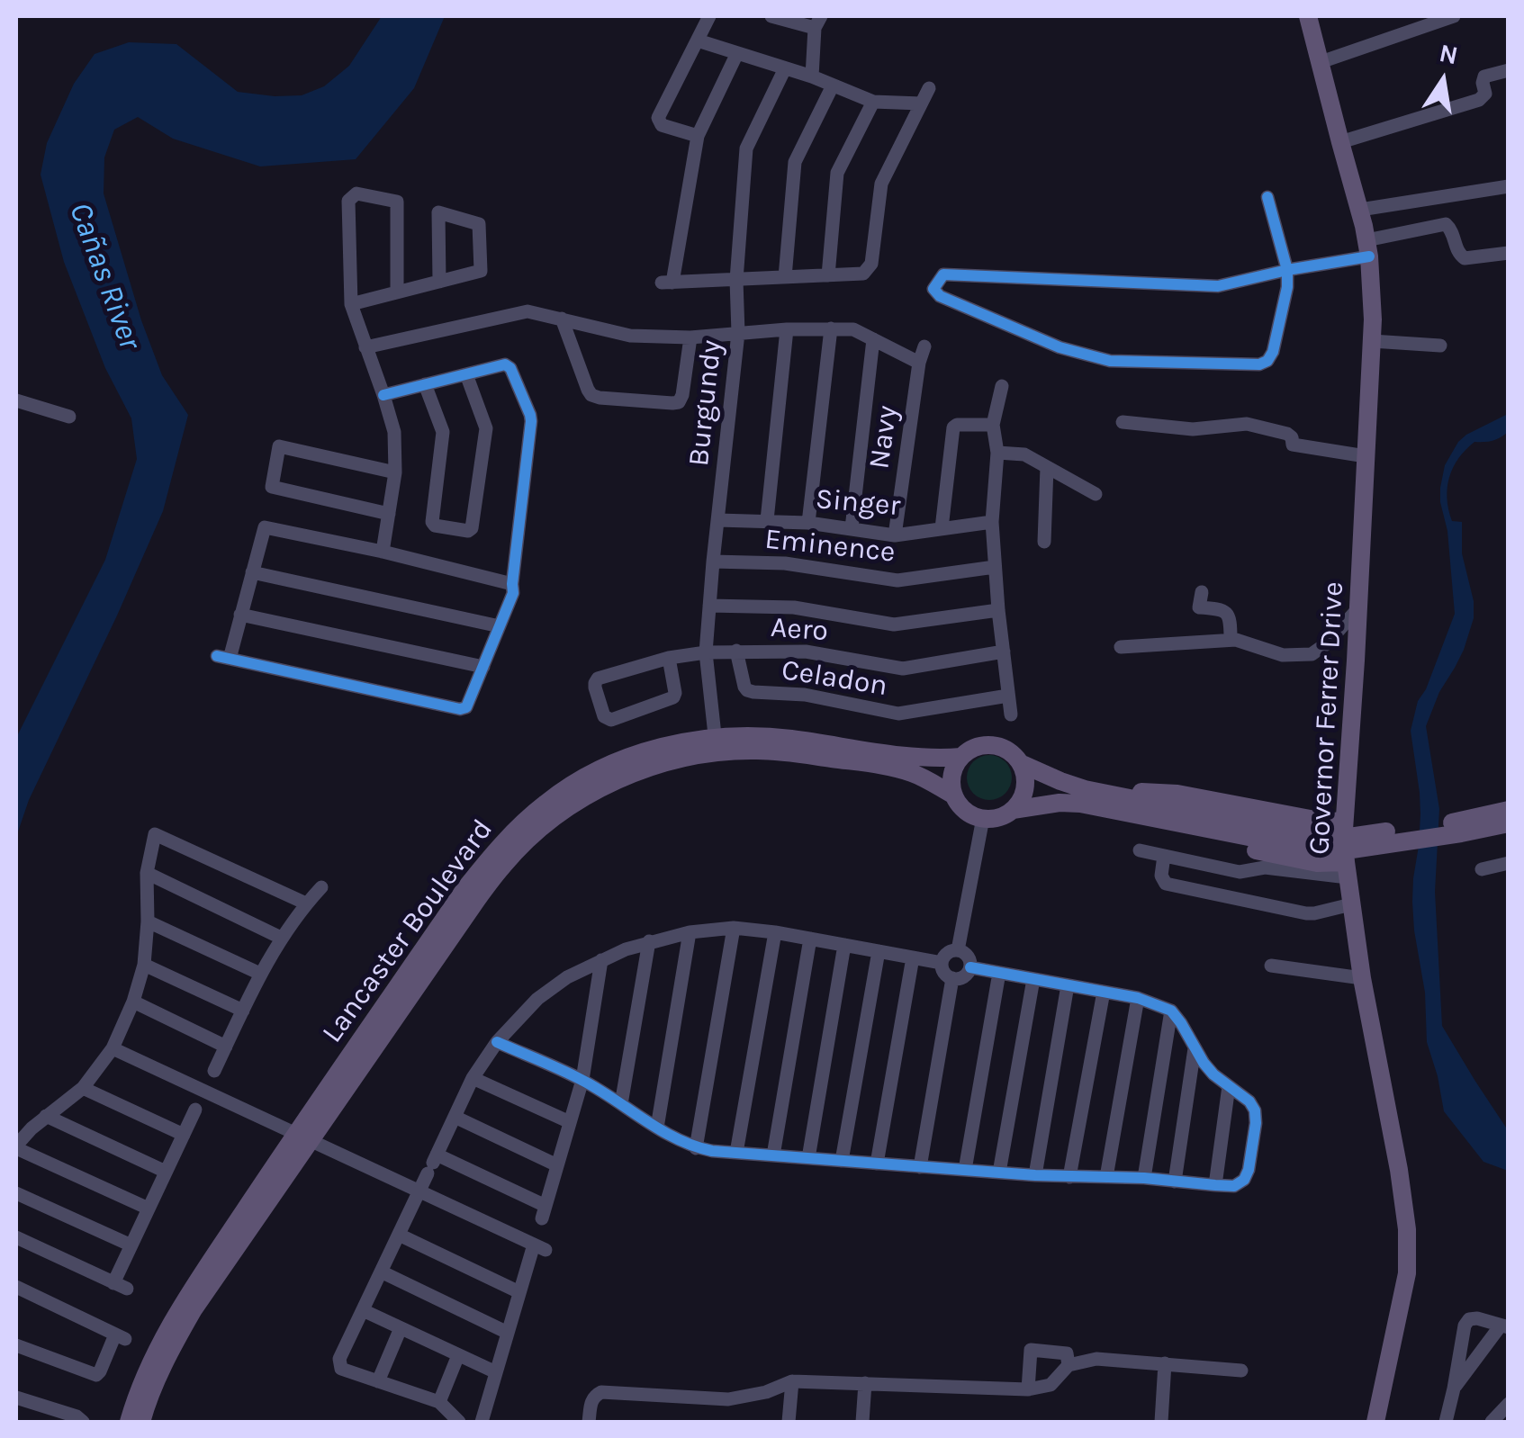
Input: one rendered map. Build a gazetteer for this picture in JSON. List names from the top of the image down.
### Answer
{
  "streets": {
    "main road": ["Governor Ferrer Drive", "Lancaster Boulevard"],
    "street": [
      "Burgundy",
      "Navy",
      "Singer",
      "Eminence",
      "Aero",
      "Celadon"
    ]
  },
  "crossings": [
    ["Burgundy", "Singer"],
    ["Burgundy", "Eminence"],
    ["Burgundy", "Aero"],
    ["Burgundy", "Lancaster Boulevard"],
    ["Navy", "Singer"],
    ["Aero", "Celadon"]
  ],
  "water": ["Cañas River"],
  "north": "top"
}
